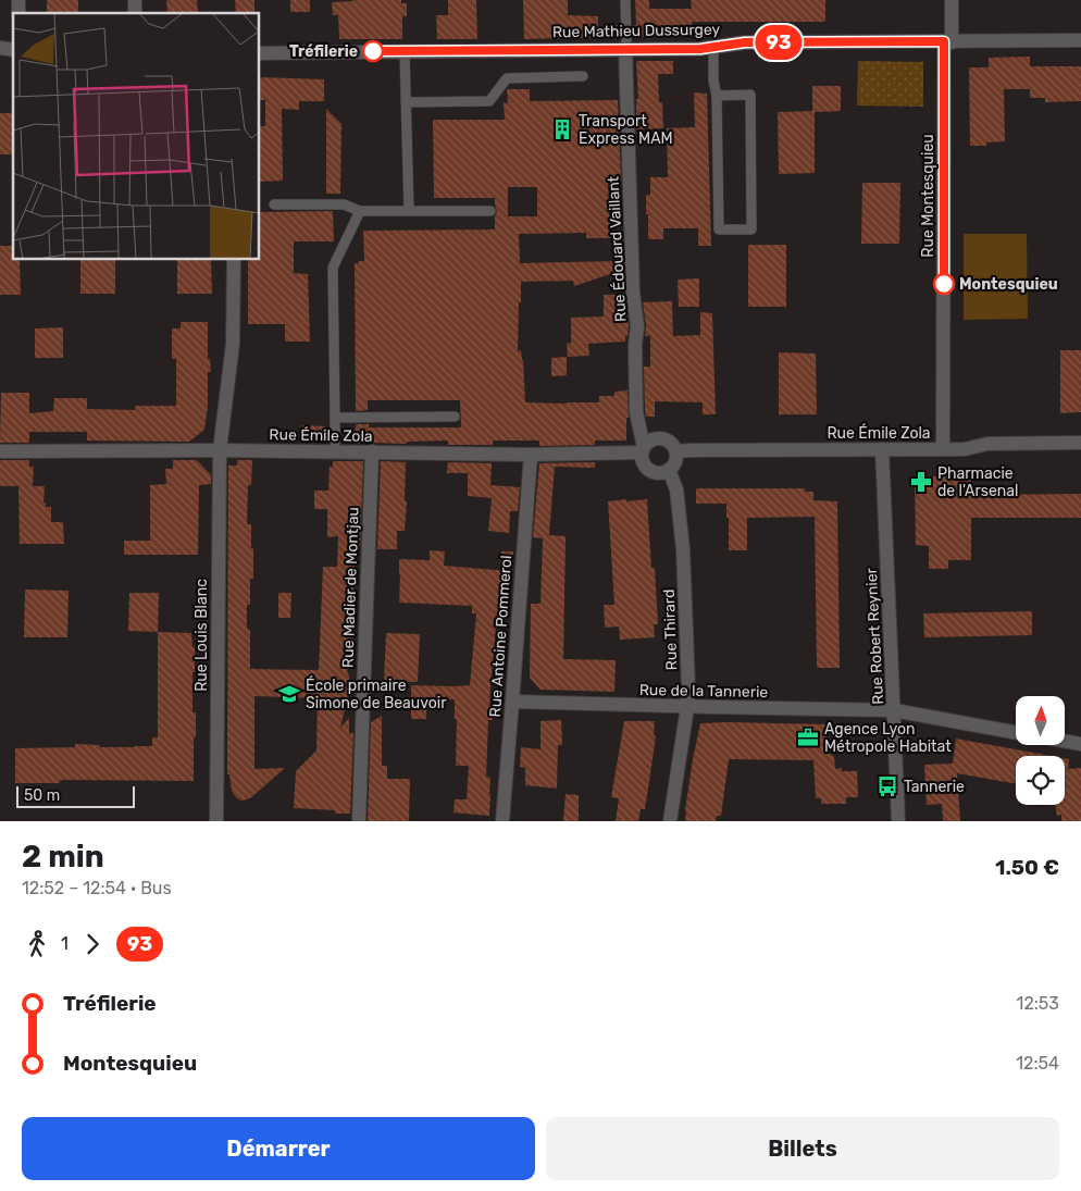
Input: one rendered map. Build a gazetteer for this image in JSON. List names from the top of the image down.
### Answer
{
  "streets": {
    "street": [
      "Rue Mathieu Dussurgey",
      "Rue Montesquieu",
      "Rue Édouard Vaillant",
      "Rue Émile Zola",
      "Rue Madier de Montjau",
      "Rue Thirard",
      "Rue Louis Blanc",
      "Rue Antoine Pommerol",
      "Rue Robert Reynier",
      "Rue de la Tannerie"
    ]
  },
  "crossings": [
    ["Rue Mathieu Dussurgey", "Rue Montesquieu"],
    ["Rue Mathieu Dussurgey", "Rue Édouard Vaillant"],
    ["Rue Montesquieu", "Rue Émile Zola"],
    ["Rue Édouard Vaillant", "Rue Émile Zola"],
    ["Rue Édouard Vaillant", "Rue Thirard"],
    ["Rue Émile Zola", "Rue Madier de Montjau"],
    ["Rue Émile Zola", "Rue Thirard"],
    ["Rue Émile Zola", "Rue Louis Blanc"],
    ["Rue Émile Zola", "Rue Antoine Pommerol"],
    ["Rue Émile Zola", "Rue Robert Reynier"],
    ["Rue Thirard", "Rue de la Tannerie"],
    ["Rue Antoine Pommerol", "Rue de la Tannerie"],
    ["Rue Robert Reynier", "Rue de la Tannerie"]
  ],
  "places": {
    "other": ["Tréfilerie", "Montesquieu"],
    "building": ["Transport Express MAM"],
    "pharmacy": ["Pharmacie de l'Arsenal"],
    "school or university": ["École primaire Simone de Beauvoir"],
    "office": ["Agence Lyon Métropole Habitat"],
    "bus stop": ["Tannerie"]
  },
  "lines": ["bus line 93"],
  "scale_bar": "50 m",
  "north": "top",
  "page": {
    "on_map": "93",
    "scale": "50 m",
    "heading": ["2 min", "12:52 – 12:54 · Bus", "1.50 €"],
    "legs": ["1", "93"],
    "list": [
      {
        "name": "Tréfilerie",
        "value": "12:53"
      },
      {
        "name": "Montesquieu",
        "value": "12:54"
      }
    ],
    "buttons": ["Démarrer", "Billets"]
  }
}
